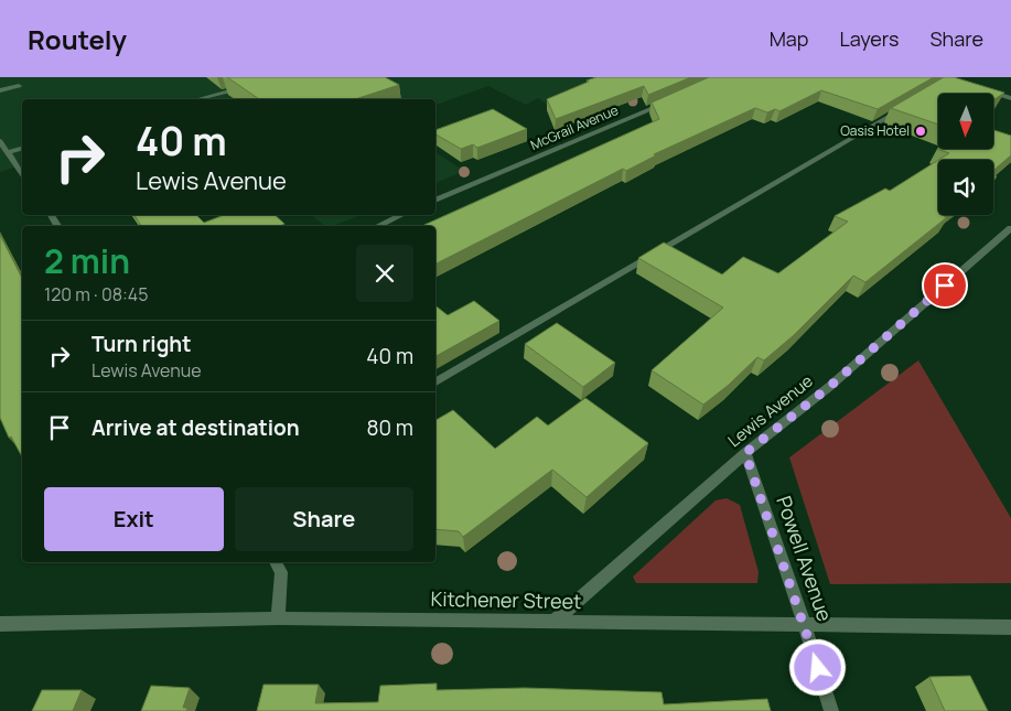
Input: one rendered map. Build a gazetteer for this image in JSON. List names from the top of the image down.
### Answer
{
  "streets": {
    "street": [
      "McGrail Avenue",
      "Lewis Avenue",
      "Powell Avenue",
      "Kitchener Street"
    ]
  },
  "crossings": [
    ["Lewis Avenue", "Powell Avenue"],
    ["Lewis Avenue", "Kitchener Street"],
    ["Powell Avenue", "Kitchener Street"]
  ],
  "places": ["Oasis Hotel"],
  "north": "bottom",
  "page": {
    "header": "Routely",
    "nav": ["Map", "Layers", "Share"],
    "turn": ["40 m", "Lewis Avenue"],
    "heading": ["2 min", "120 m · 08:45"],
    "list": [
      {
        "name": "Turn right",
        "note": "Lewis Avenue",
        "value": "40 m"
      },
      {
        "name": "Arrive at destination",
        "value": "80 m"
      }
    ],
    "buttons": ["Exit", "Share"]
  }
}
